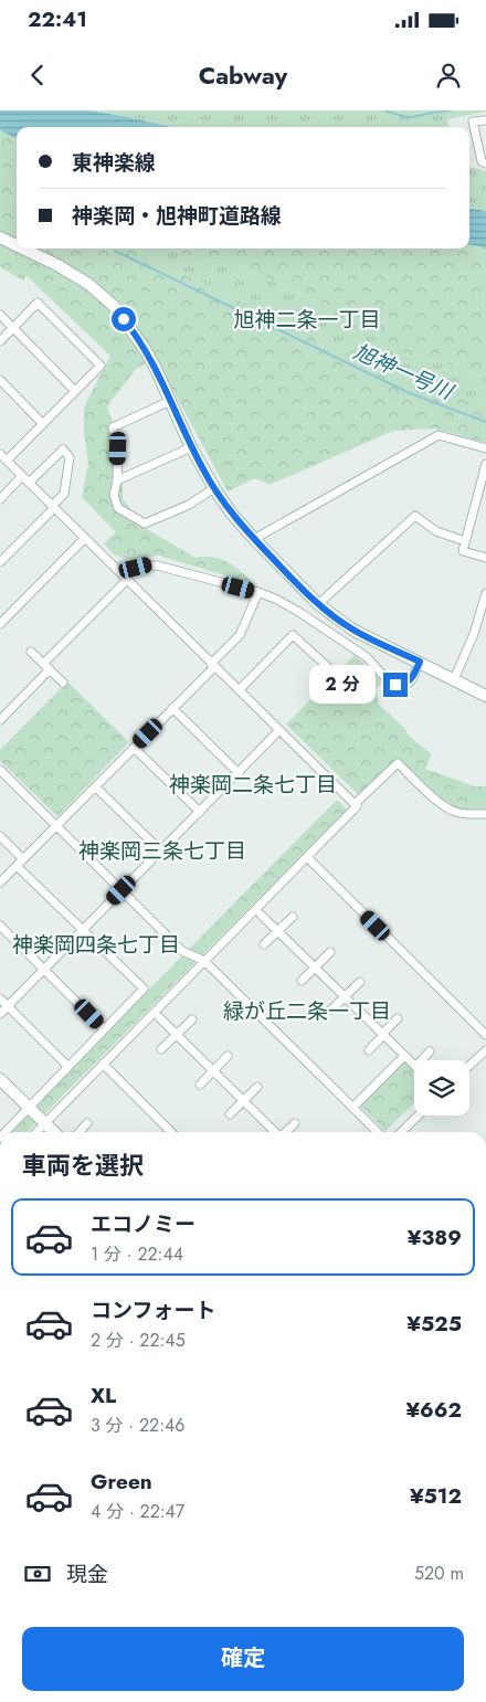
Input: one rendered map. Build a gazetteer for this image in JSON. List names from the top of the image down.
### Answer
{
  "districts": [
    "旭神二条一丁目",
    "神楽岡二条七丁目",
    "神楽岡三条七丁目",
    "神楽岡四条七丁目",
    "緑が丘二条一丁目"
  ],
  "water": ["旭神一号川"],
  "page": {
    "status": "22:41",
    "header": "Cabway",
    "banner": ["東神楽線", "神楽岡・旭神町道路線"],
    "bubble": "2 分",
    "heading": "車両を選択",
    "list": [
      {
        "name": "エコノミー",
        "note": "1 分 · 22:44",
        "value": "¥389"
      },
      {
        "name": "コンフォート",
        "note": "2 分 · 22:45",
        "value": "¥525"
      },
      {
        "name": "XL",
        "note": "3 分 · 22:46",
        "value": "¥662"
      },
      {
        "name": "Green",
        "note": "4 分 · 22:47",
        "value": "¥512"
      }
    ],
    "pay": ["現金", "520 m"],
    "buttons": "確定"
  }
}
